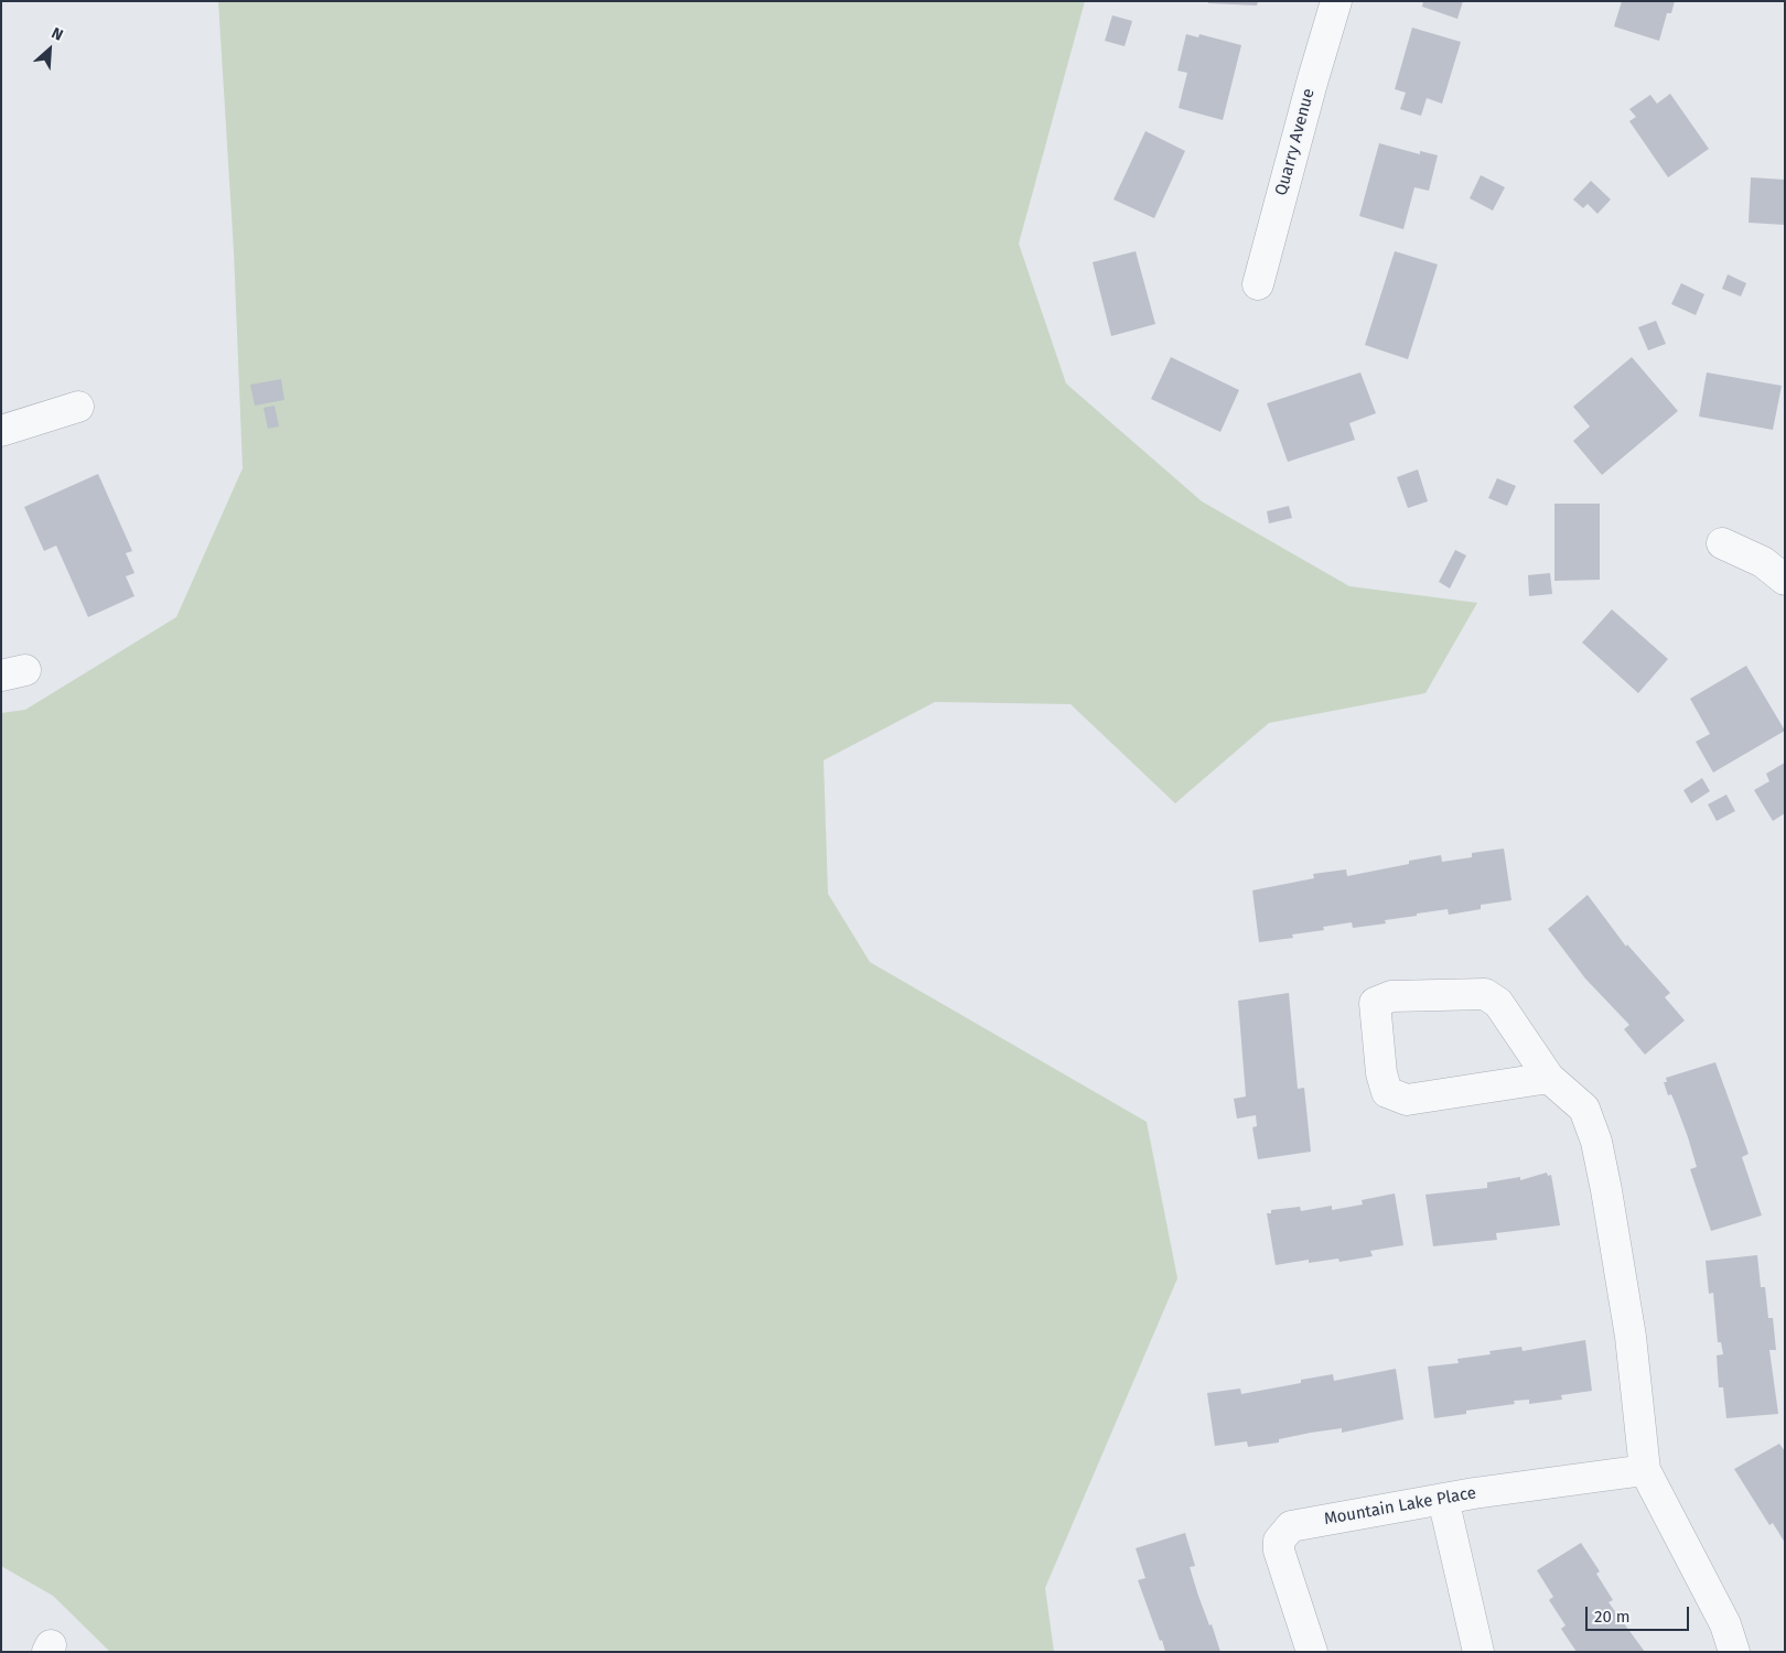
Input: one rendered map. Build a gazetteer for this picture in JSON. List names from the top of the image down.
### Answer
{
  "streets": {
    "street": ["Quarry Avenue", "Mountain Lake Place"]
  },
  "scale_bar": "20 m",
  "north": "top right"
}
